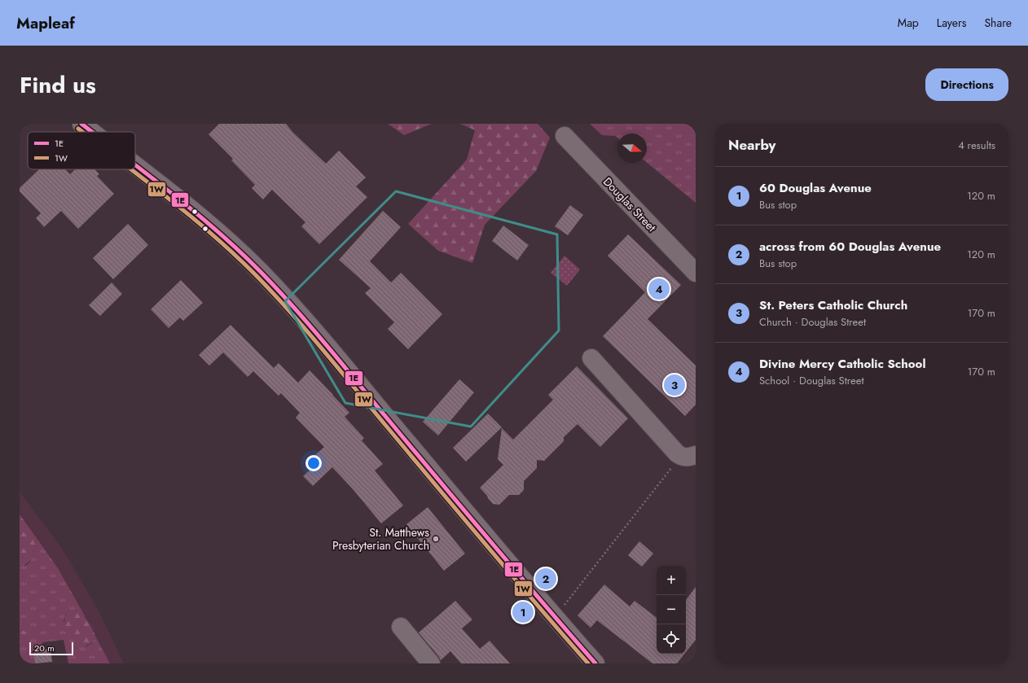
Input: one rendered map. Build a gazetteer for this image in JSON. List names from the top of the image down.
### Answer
{
  "streets": {
    "street": ["Douglas Street"]
  },
  "places": ["St. Matthews Presbyterian Church"],
  "lines": ["transit line 1E", "transit line 1W"],
  "legend": ["1E", "1W"],
  "scale_bar": "20 m",
  "north": "right",
  "page": {
    "header": "Mapleaf",
    "nav": ["Map", "Layers", "Share"],
    "title": "Find us",
    "buttons": "Directions",
    "heading": ["Nearby", "4 results"],
    "list": [
      {
        "mark": "1",
        "name": "60 Douglas Avenue",
        "note": "Bus stop",
        "value": "120 m"
      },
      {
        "mark": "2",
        "name": "across from 60 Douglas Avenue",
        "note": "Bus stop",
        "value": "120 m"
      },
      {
        "mark": "3",
        "name": "St. Peters Catholic Church",
        "note": "Church · Douglas Street",
        "value": "170 m"
      },
      {
        "mark": "4",
        "name": "Divine Mercy Catholic School",
        "note": "School · Douglas Street",
        "value": "170 m"
      }
    ],
    "pins": [
      "4",
      "3",
      "2",
      "1"
    ],
    "map_buttons": ["+", "−"],
    "scale": "20 m"
  }
}
